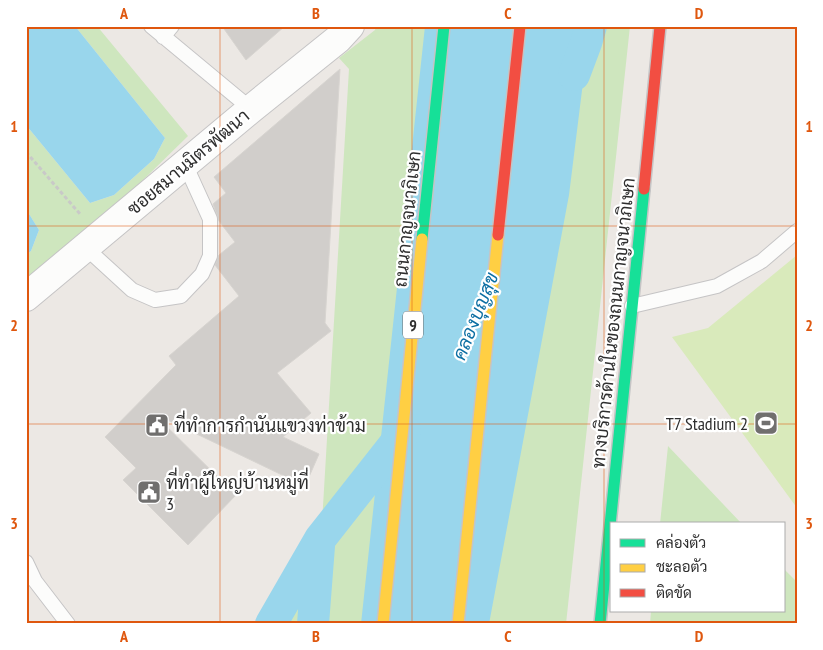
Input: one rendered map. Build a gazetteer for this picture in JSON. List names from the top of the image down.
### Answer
{
  "streets": {
    "main road": ["ถนนกาญจนาภิเษก", "ทางบริการด้านในของถนนกาญจนาภิเษก", "9"],
    "street": ["ซอยสมานมิตรพัฒนา"]
  },
  "water": ["คลองบุญสุข"],
  "places": {
    "sports": ["T7 Stadium 2"],
    "public building": ["ที่ทำการกำนันแขวงท่าข้าม", "ที่ทำผู้ใหญ่บ้านหมู่ที่ 3"]
  },
  "legend": ["คล่องตัว", "ชะลอตัว", "ติดขัด"],
  "grid": {
    "columns": [
      "A",
      "B",
      "C",
      "D"
    ],
    "rows": ["1", "2", "3"]
  }
}
